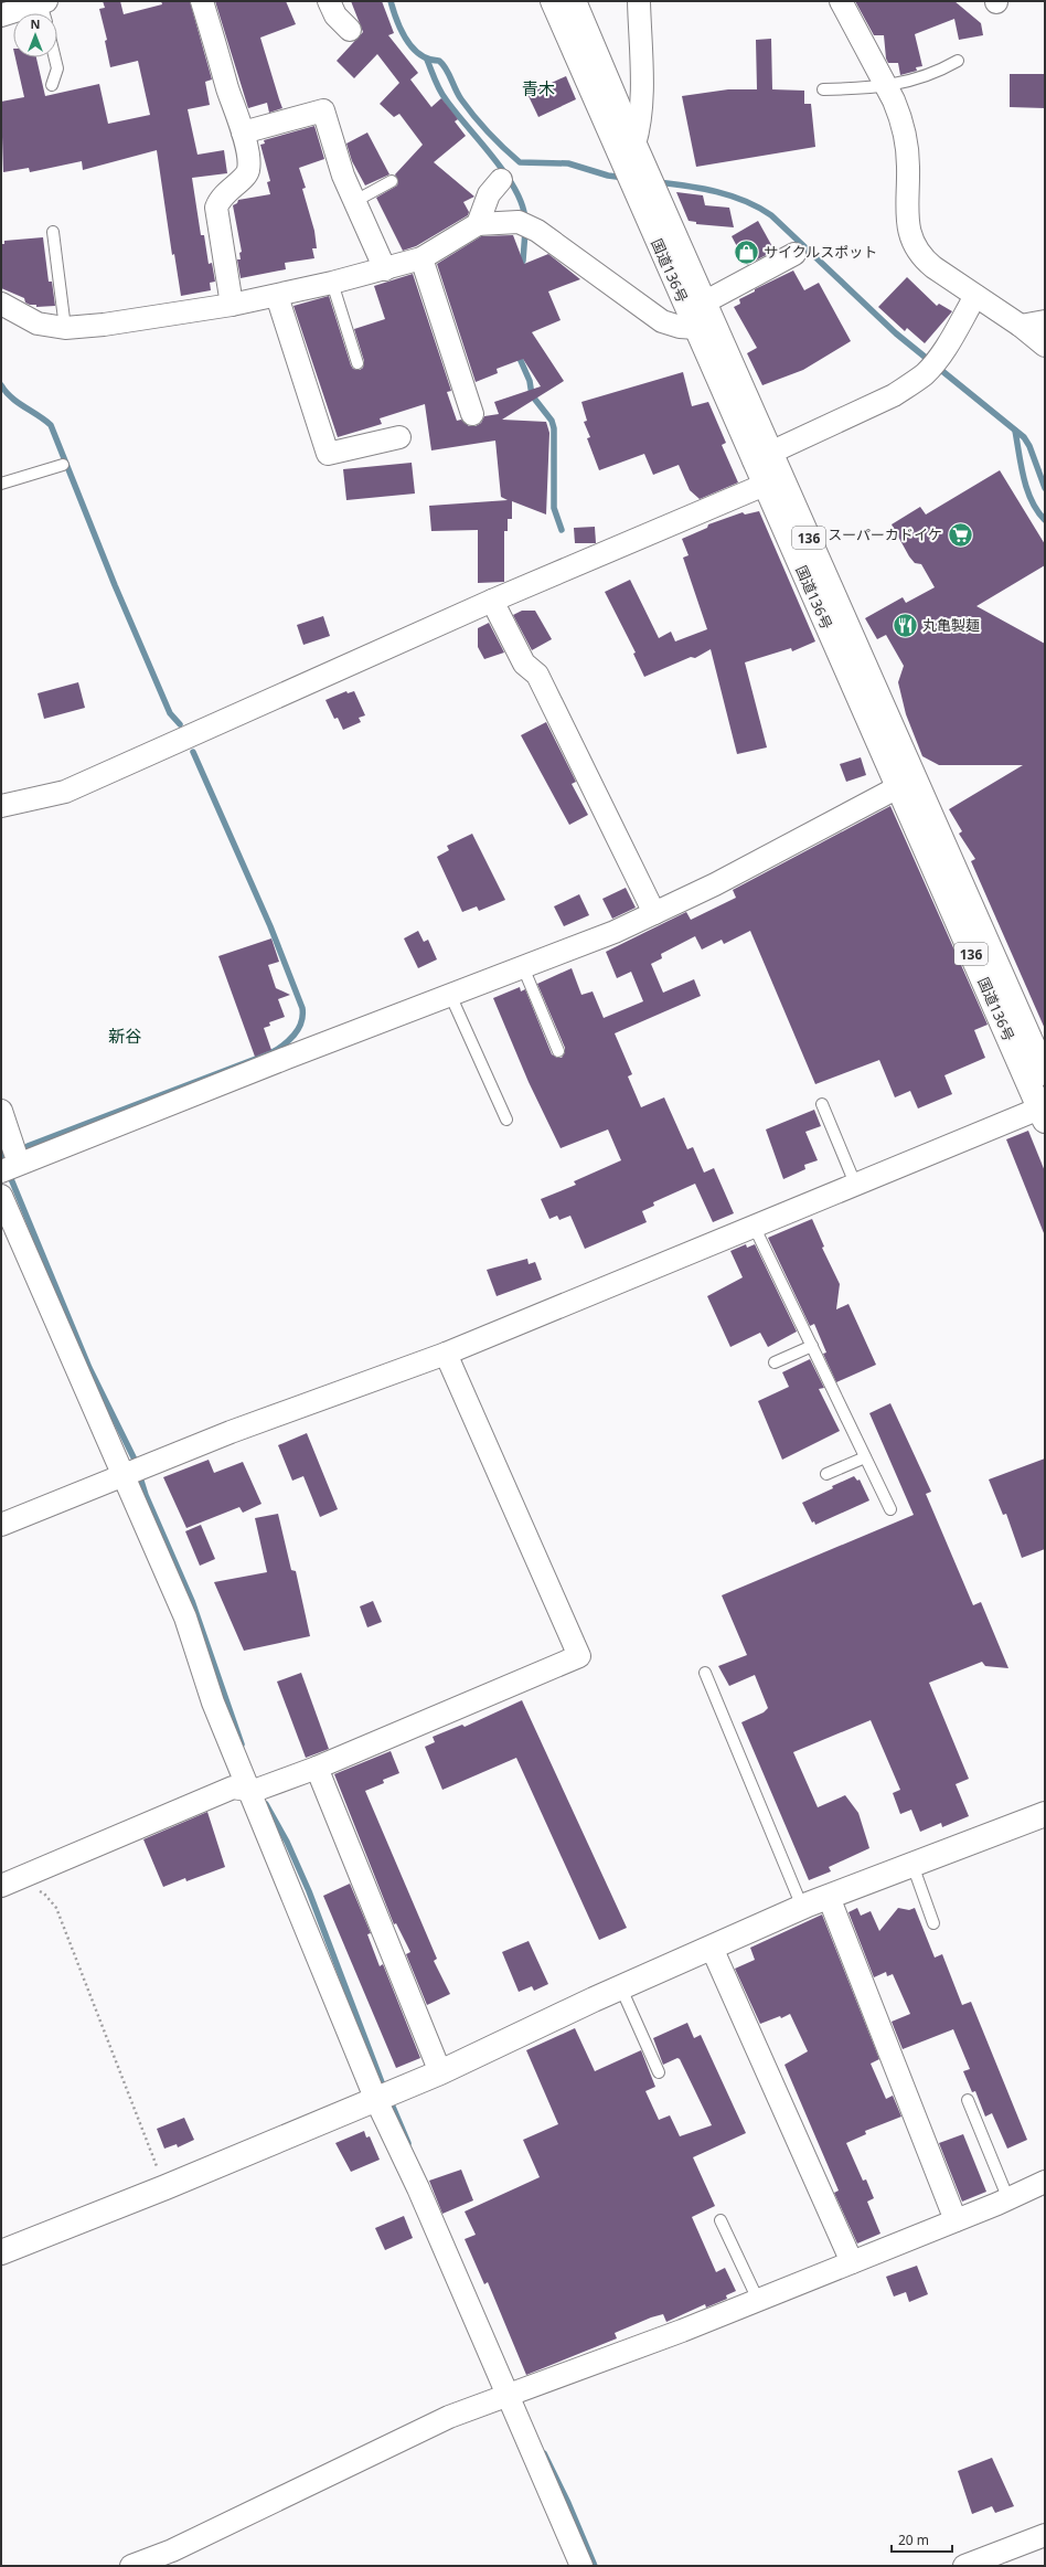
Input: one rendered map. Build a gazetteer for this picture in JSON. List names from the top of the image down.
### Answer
{
  "streets": {
    "main road": ["国道136号", "136"]
  },
  "districts": ["青木", "新谷"],
  "places": {
    "shop": ["サイクルスポット"],
    "supermarket": ["スーパーカドイケ"],
    "restaurant": ["丸亀製麺"]
  },
  "scale_bar": "20 m",
  "north": "top"
}
